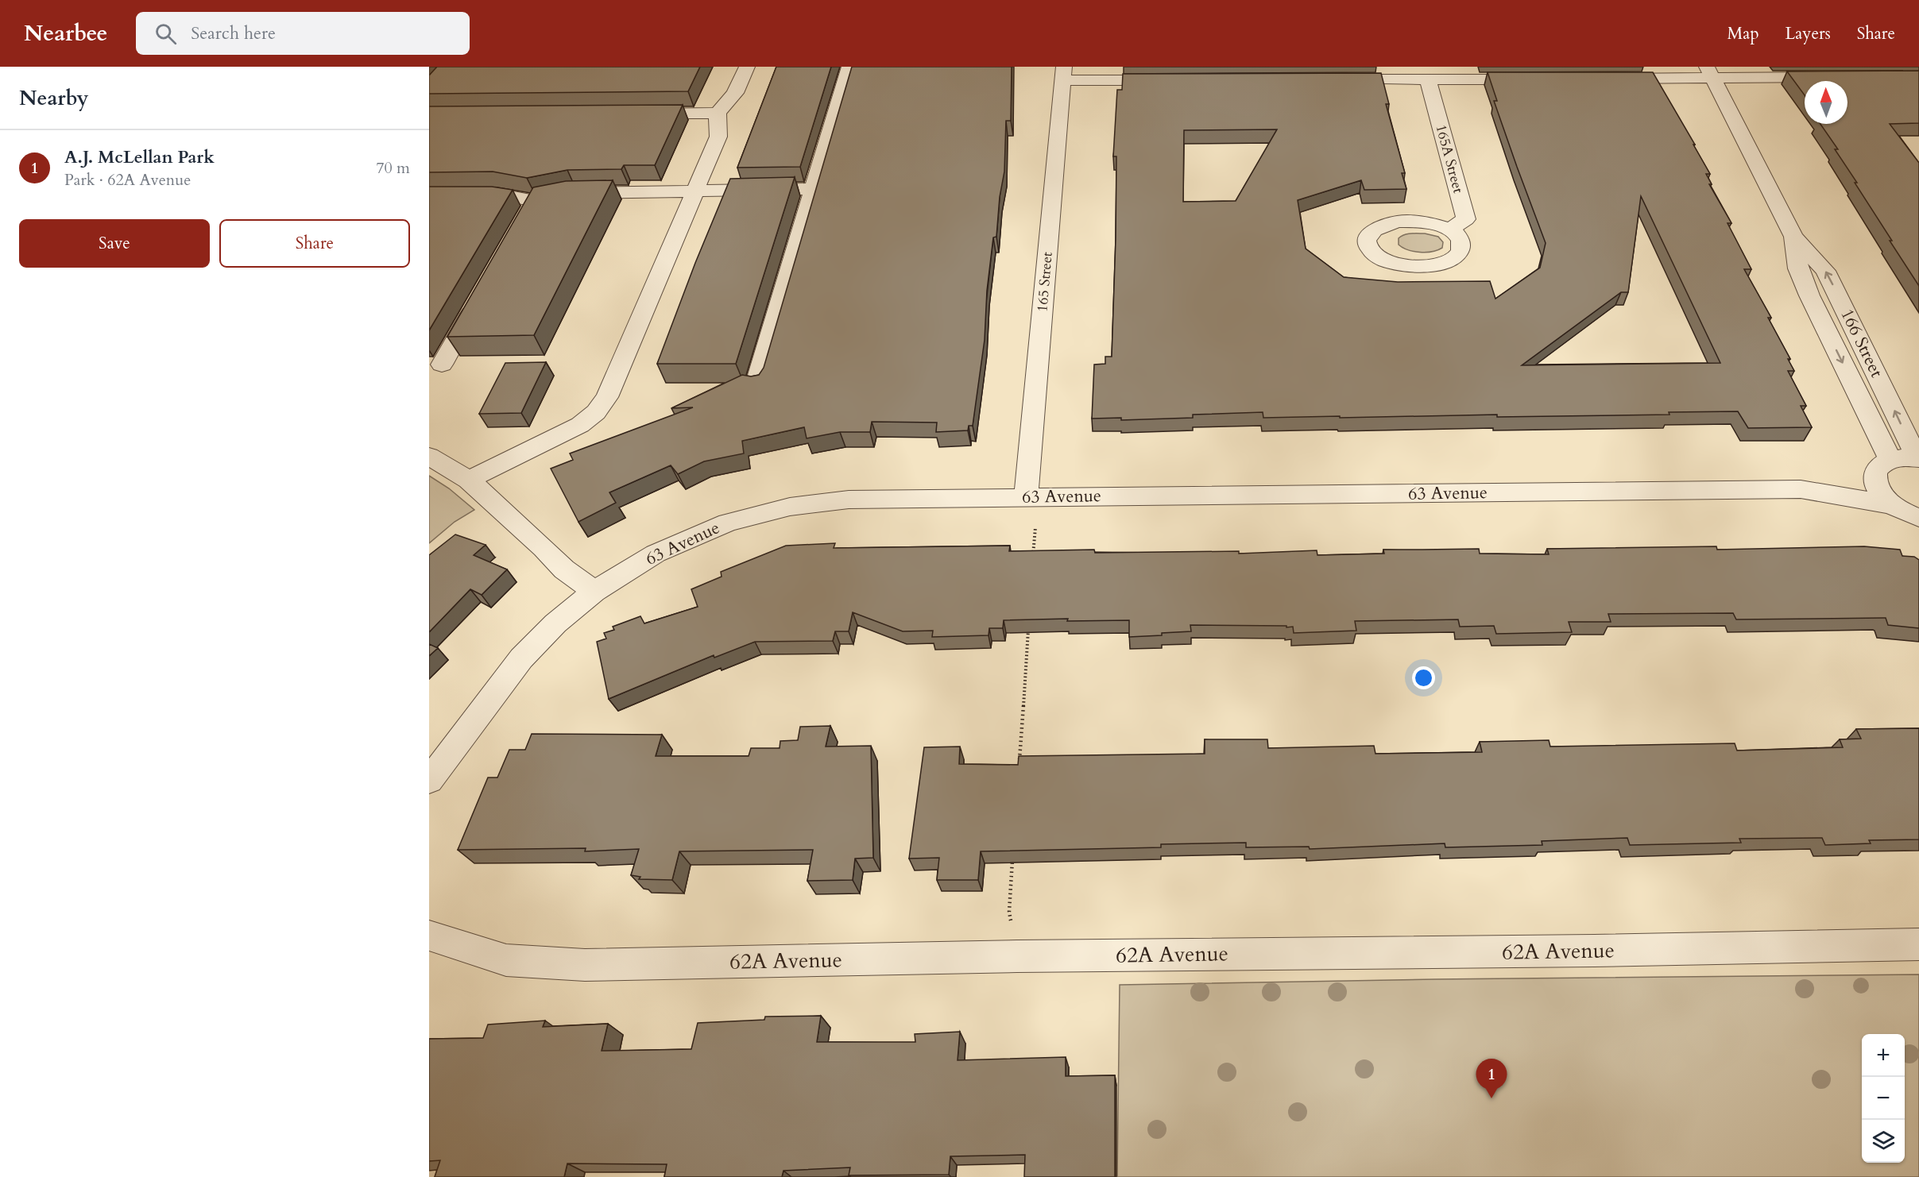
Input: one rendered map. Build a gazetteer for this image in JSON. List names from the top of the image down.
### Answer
{
  "streets": {
    "street": [
      "165A Street",
      "165 Street",
      "166 Street",
      "63 Avenue",
      "62A Avenue"
    ]
  },
  "crossings": [
    ["165 Street", "63 Avenue"],
    ["166 Street", "63 Avenue"]
  ],
  "north": "top",
  "page": {
    "header": "Nearbee",
    "search": "Search here",
    "nav": ["Map", "Layers", "Share"],
    "heading": "Nearby",
    "list": [
      {
        "mark": "1",
        "name": "A.J. McLellan Park",
        "note": "Park · 62A Avenue",
        "value": "70 m"
      }
    ],
    "buttons": ["Save", "Share"],
    "map_buttons": ["+", "−"],
    "pins": "1"
  }
}
